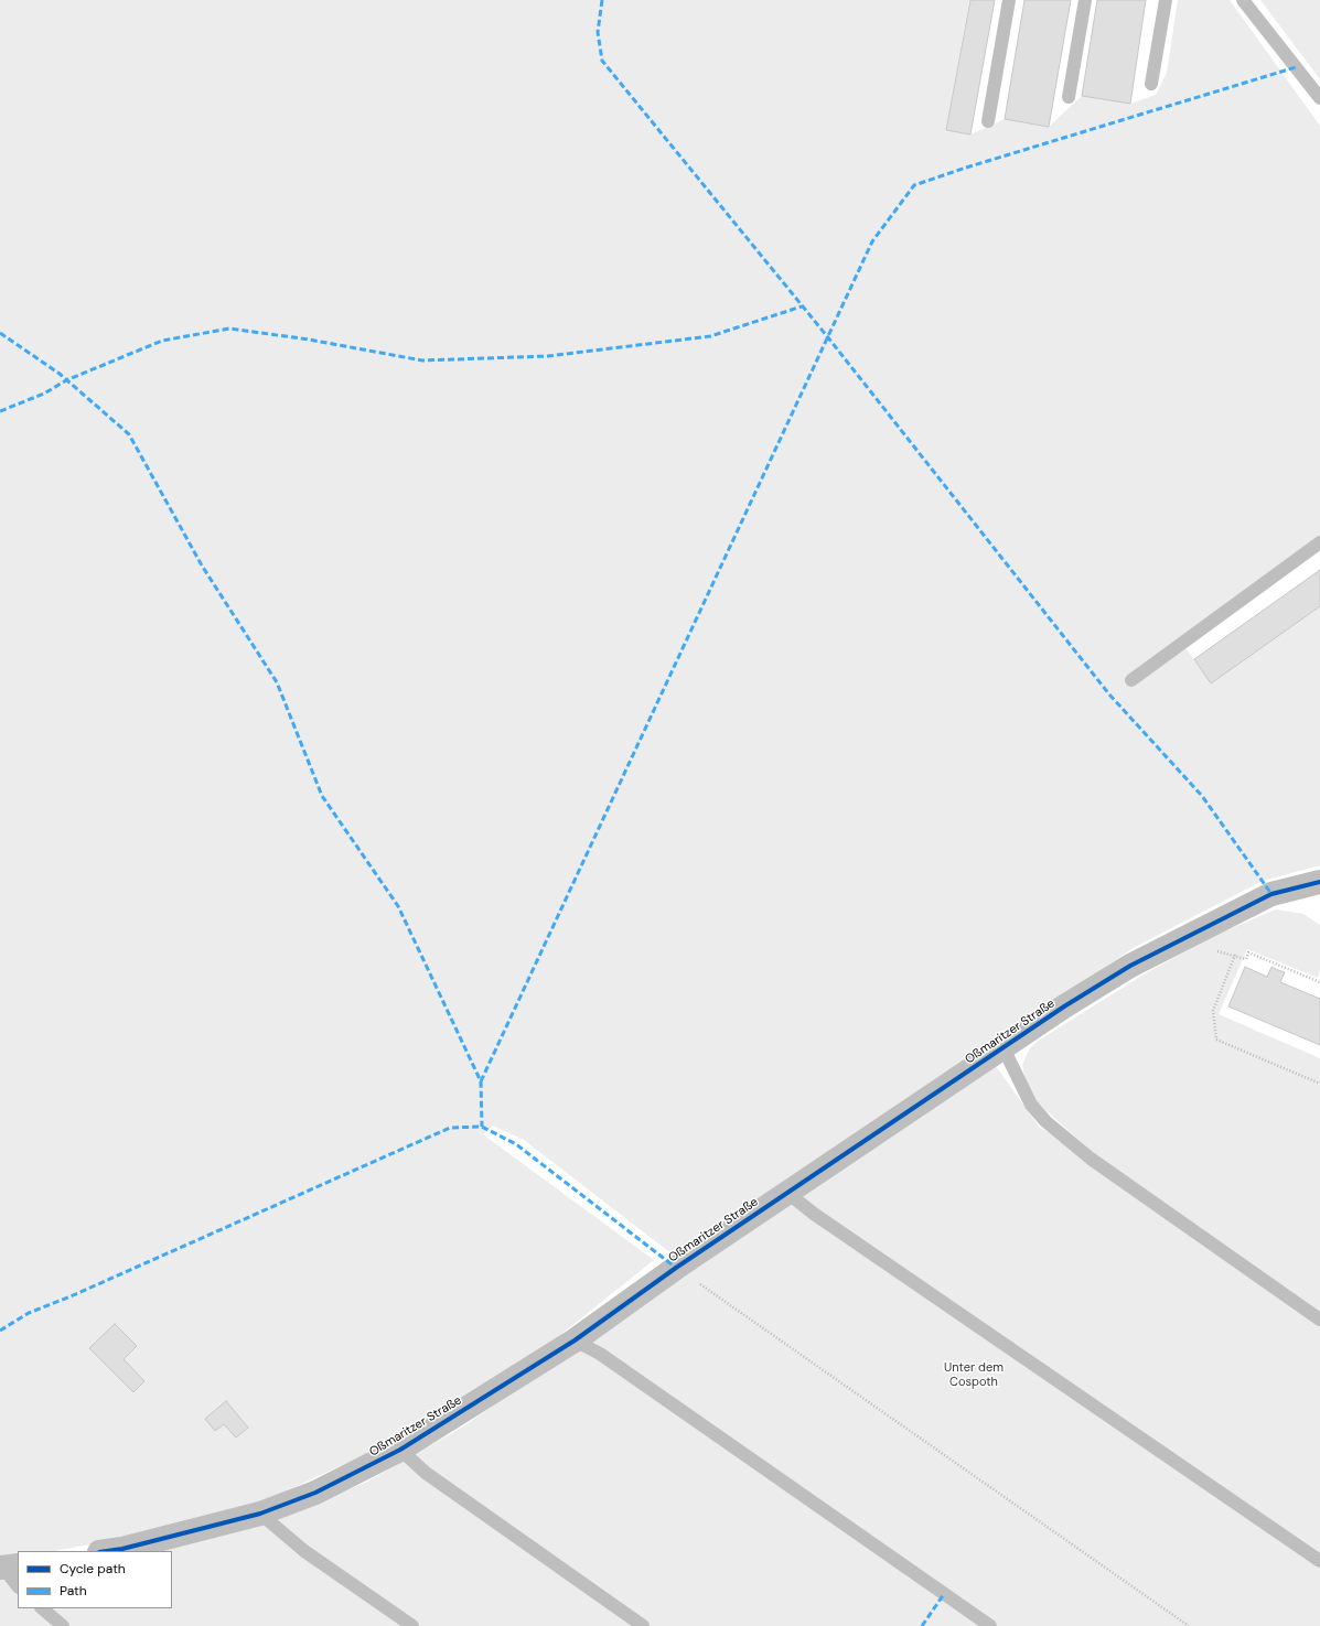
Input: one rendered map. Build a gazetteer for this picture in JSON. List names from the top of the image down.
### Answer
{
  "streets": {
    "street": ["Oßmaritzer Straße"]
  },
  "parks": ["Unter dem Cospoth"],
  "legend": ["Cycle path", "Path"]
}
